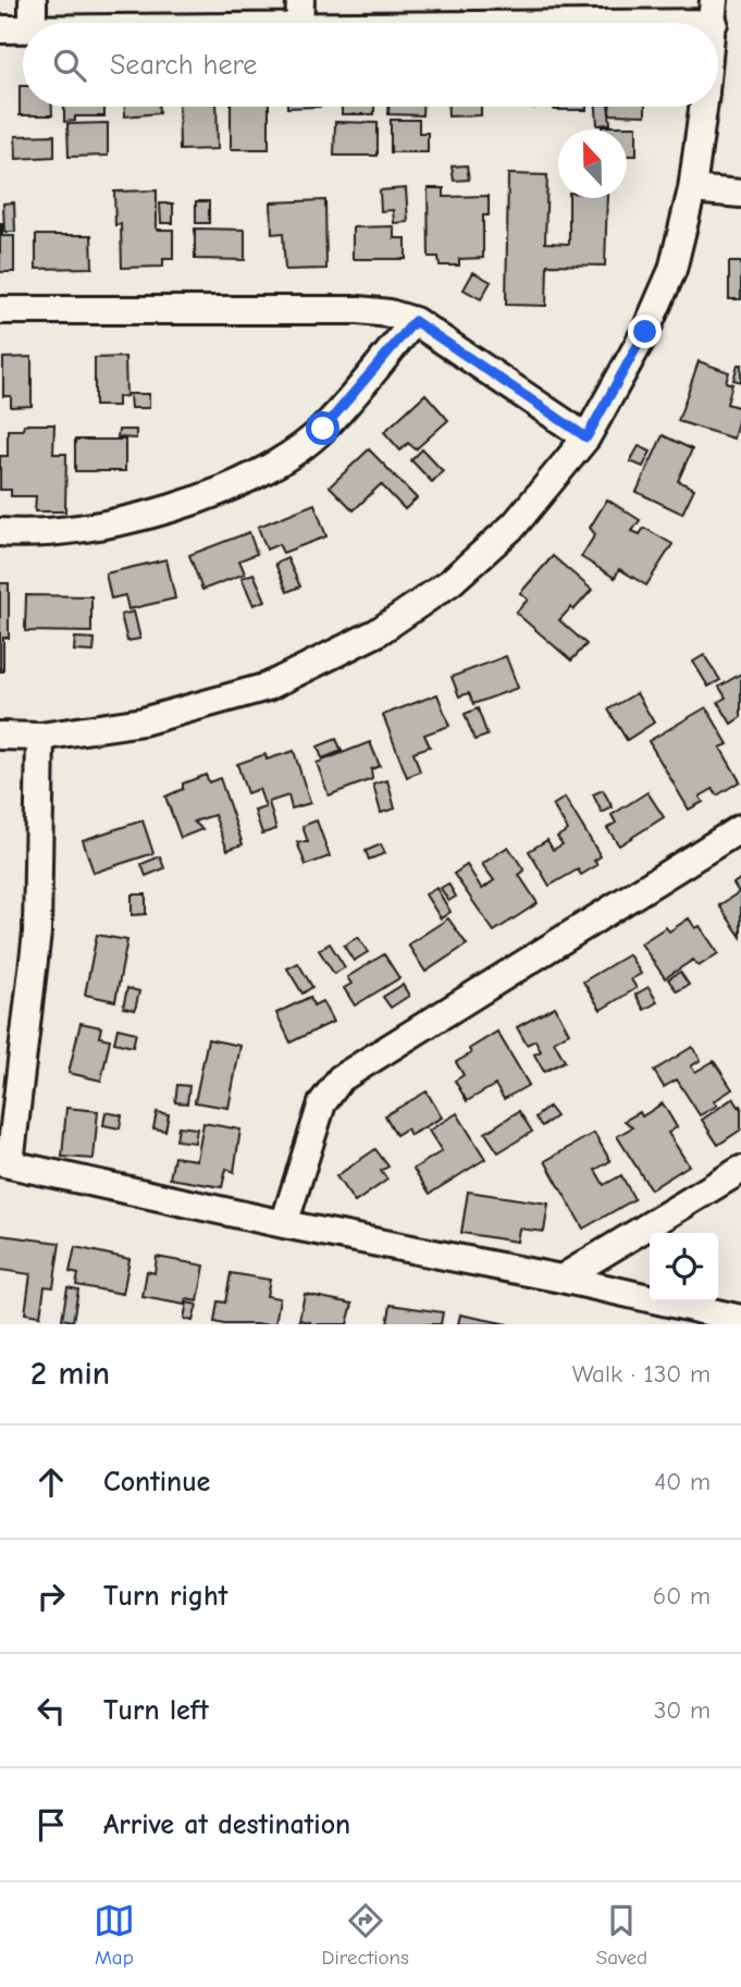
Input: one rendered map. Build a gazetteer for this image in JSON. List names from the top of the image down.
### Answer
{
  "north": "top",
  "page": {
    "search": "Search here",
    "heading": ["2 min", "Walk · 130 m"],
    "list": [
      ["Continue", "40 m"],
      ["Turn right", "60 m"],
      ["Turn left", "30 m"],
      "Arrive at destination"
    ],
    "nav": ["Map", "Directions", "Saved"]
  }
}
